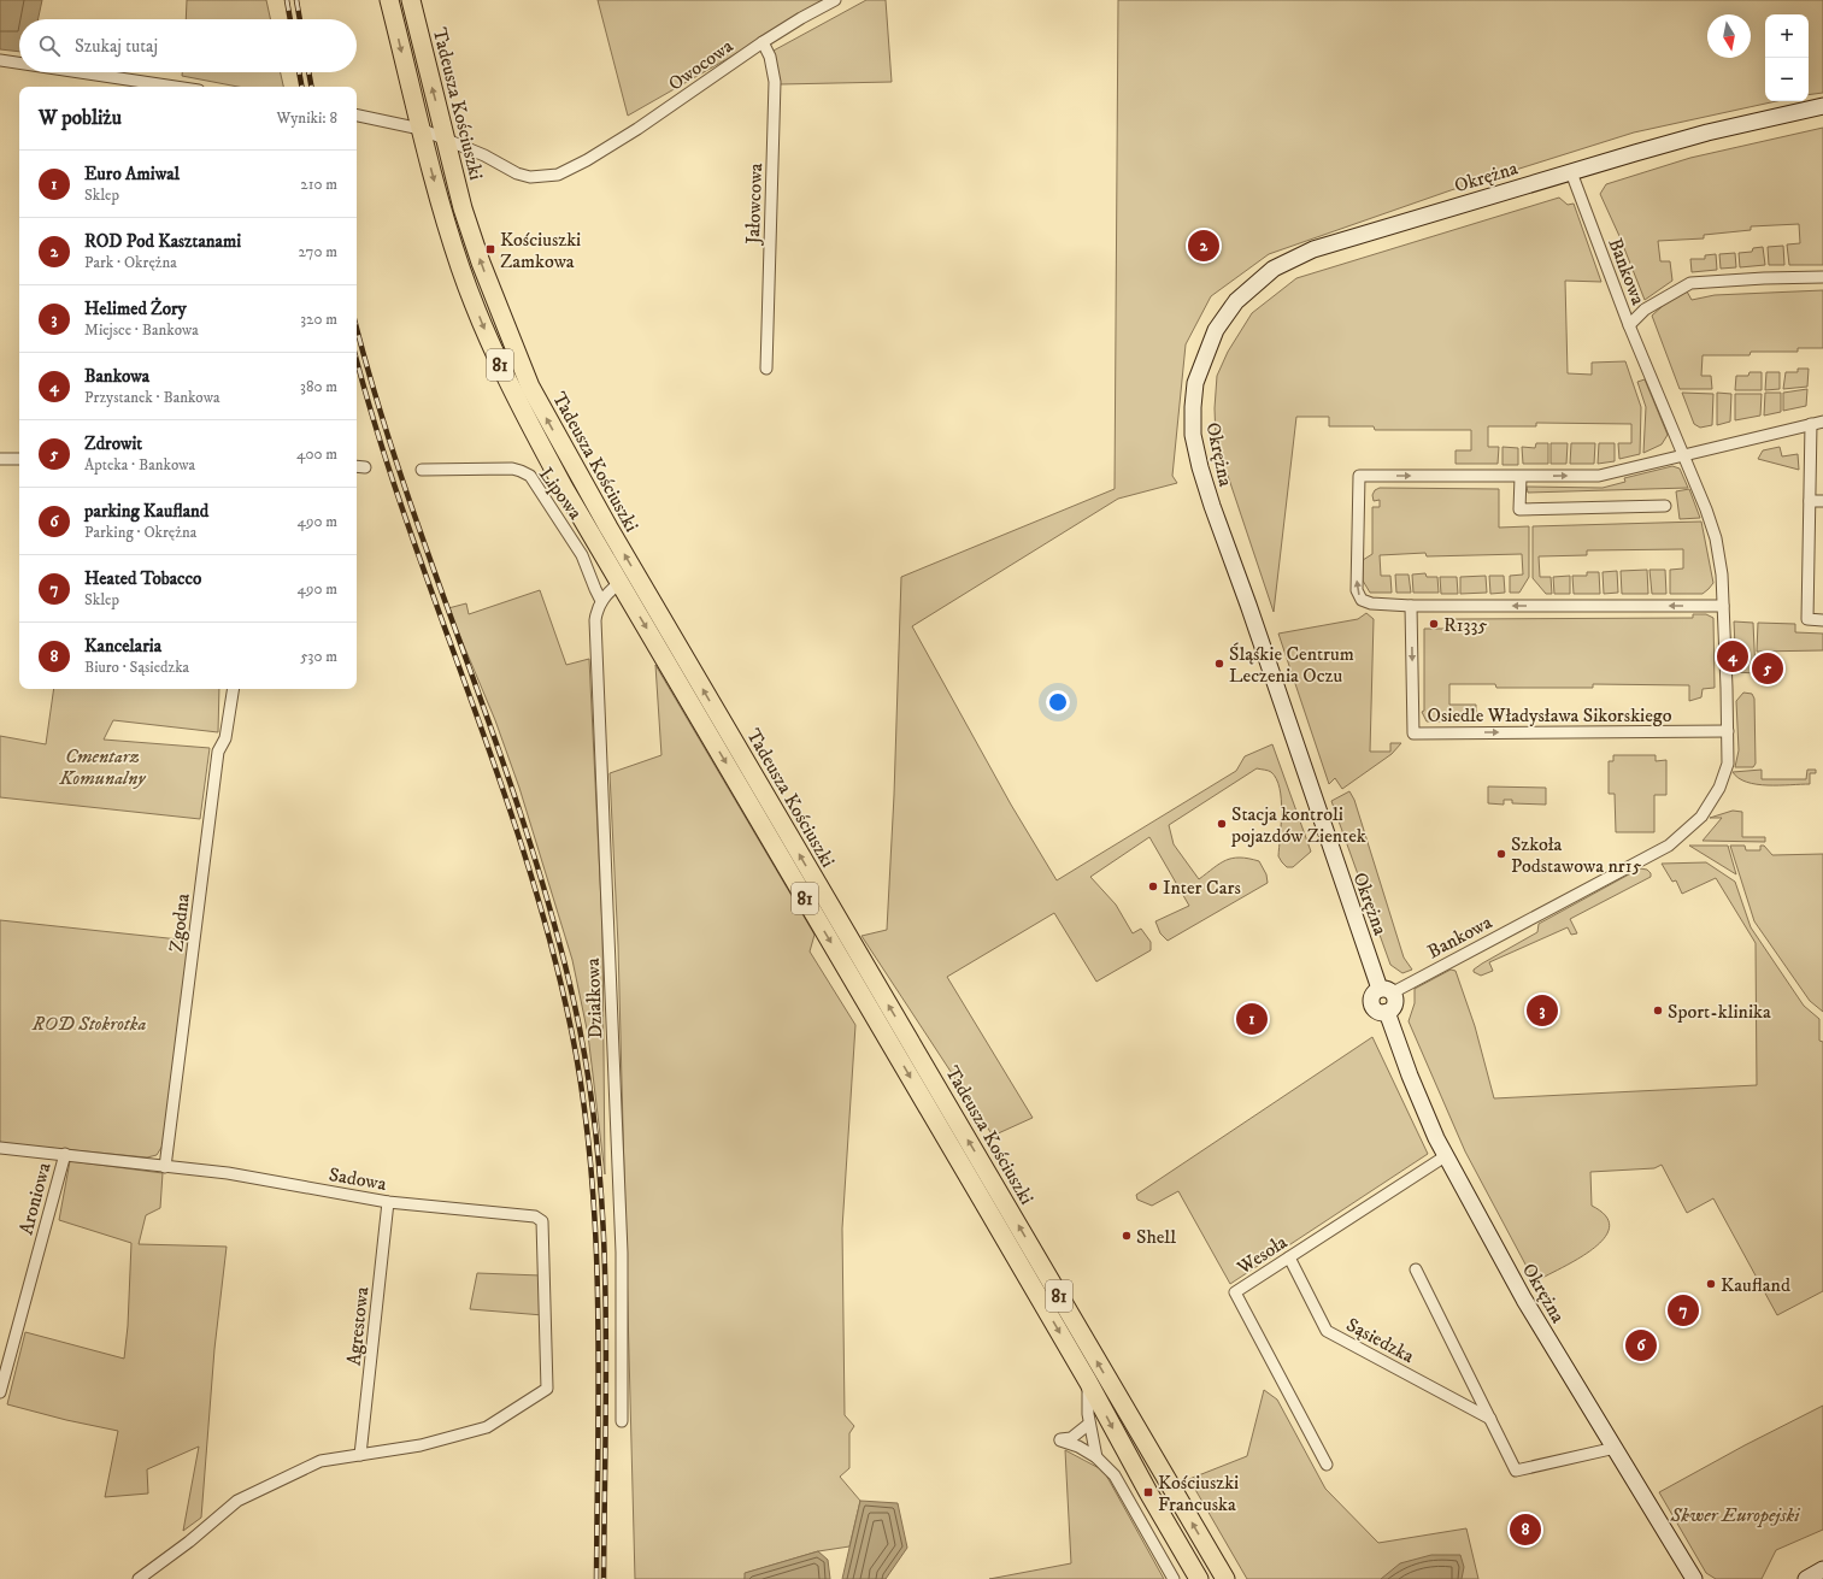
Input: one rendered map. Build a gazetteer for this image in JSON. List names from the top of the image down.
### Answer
{
  "streets": {
    "main road": ["Tadeusza Kościuszki", "81"],
    "street": [
      "Owocowa",
      "Okrężna",
      "Jałowcowa",
      "Bankowa",
      "Lipowa",
      "Osiedle Władysława Sikorskiego",
      "Zgodna",
      "Działkowa",
      "Sadowa",
      "Aroniowa",
      "Wesoła",
      "Agrestowa",
      "Sąsiedzka"
    ]
  },
  "crossings": [
    ["Owocowa", "Tadeusza Kościuszki"],
    ["Owocowa", "Jałowcowa"],
    ["Okrężna", "Bankowa"],
    ["Okrężna", "Wesoła"],
    ["Bankowa", "Osiedle Władysława Sikorskiego"],
    ["Lipowa", "Działkowa"],
    ["Zgodna", "Sadowa"],
    ["Sadowa", "Aroniowa"],
    ["Sadowa", "Agrestowa"],
    ["Wesoła", "Sąsiedzka"]
  ],
  "parks": ["Cmentarz Komunalny", "ROD Stokrotka", "Skwer Europejski"],
  "places": {
    "transit": ["Kościuszki Zamkowa", "Kościuszki Francuska"],
    "other": [
      "R1335",
      "Śląśkie Centrum Leczenia Oczu",
      "Stacja kontroli pojazdów Zientek",
      "Szkoła Podstawowa nr15",
      "Inter Cars",
      "Sport-klinika",
      "Shell",
      "Kaufland"
    ]
  },
  "north": "bottom",
  "page": {
    "map_buttons": ["+", "−"],
    "search": "Szukaj tutaj",
    "heading": ["W pobliżu", "Wyniki: 8"],
    "list": [
      {
        "mark": "1",
        "name": "Euro Amiwal",
        "note": "Sklep",
        "value": "210 m"
      },
      {
        "mark": "2",
        "name": "ROD Pod Kasztanami",
        "note": "Park · Okrężna",
        "value": "270 m"
      },
      {
        "mark": "3",
        "name": "Helimed Żory",
        "note": "Miejsce · Bankowa",
        "value": "320 m"
      },
      {
        "mark": "4",
        "name": "Bankowa",
        "note": "Przystanek · Bankowa",
        "value": "380 m"
      },
      {
        "mark": "5",
        "name": "Zdrowit",
        "note": "Apteka · Bankowa",
        "value": "400 m"
      },
      {
        "mark": "6",
        "name": "parking Kaufland",
        "note": "Parking · Okrężna",
        "value": "490 m"
      },
      {
        "mark": "7",
        "name": "Heated Tobacco",
        "note": "Sklep",
        "value": "490 m"
      },
      {
        "mark": "8",
        "name": "Kancelaria",
        "note": "Biuro · Sąsiedzka",
        "value": "530 m"
      }
    ],
    "pins": [
      "2",
      "4",
      "5",
      "3",
      "1",
      "7",
      "6",
      "8"
    ]
  }
}
